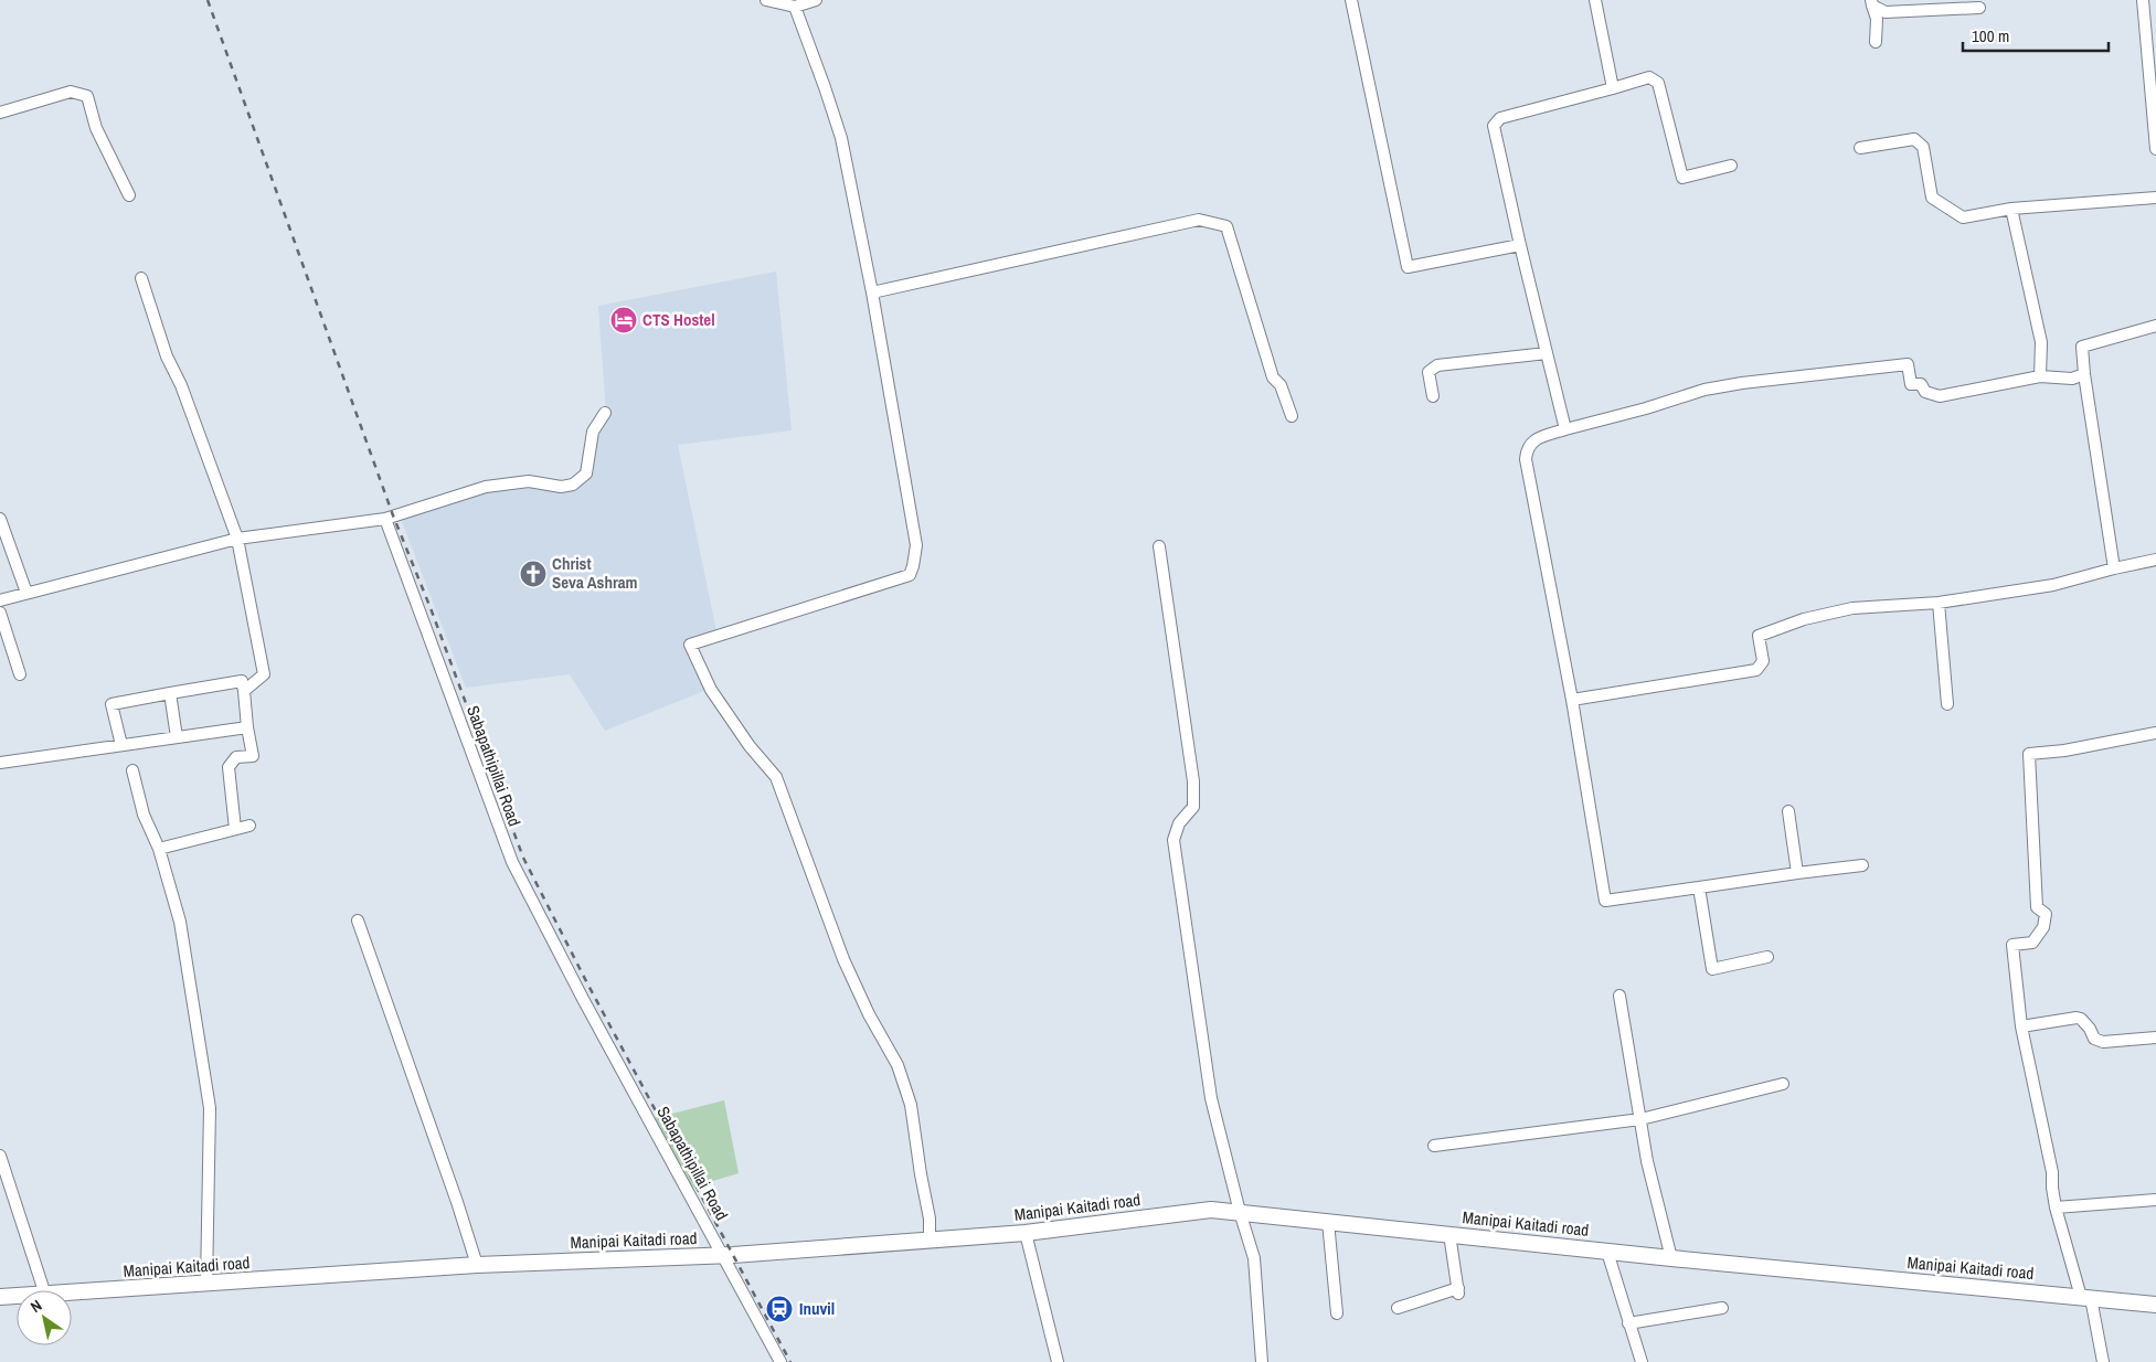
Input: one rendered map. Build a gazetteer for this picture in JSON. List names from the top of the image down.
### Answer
{
  "streets": {
    "main road": ["Manipai Kaitadi road"],
    "street": ["Sabapathipillai Road"]
  },
  "crossings": [
    ["Sabapathipillai Road", "Manipai Kaitadi road"]
  ],
  "places": {
    "hotel": ["CTS Hostel"],
    "church": ["Christ Seva Ashram"],
    "station": ["Inuvil"]
  },
  "scale_bar": "100 m",
  "north": "top left"
}
